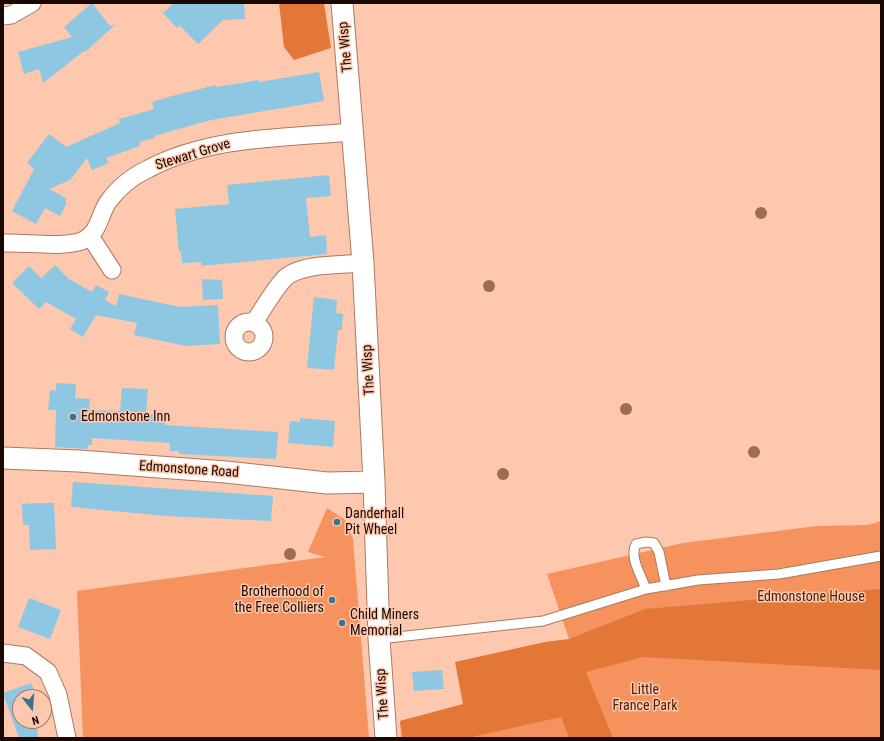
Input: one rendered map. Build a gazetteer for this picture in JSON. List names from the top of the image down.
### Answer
{
  "streets": {
    "street": ["The Wisp", "Stewart Grove", "Edmonstone Road"]
  },
  "crossings": [
    ["The Wisp", "Stewart Grove"],
    ["The Wisp", "Edmonstone Road"]
  ],
  "parks": ["Edmonstone House", "Little France Park"],
  "places": [
    "Edmonstone Inn",
    "Danderhall Pit Wheel",
    "Brotherhood of the Free Colliers",
    "Child Miners Memorial"
  ],
  "north": "bottom"
}
